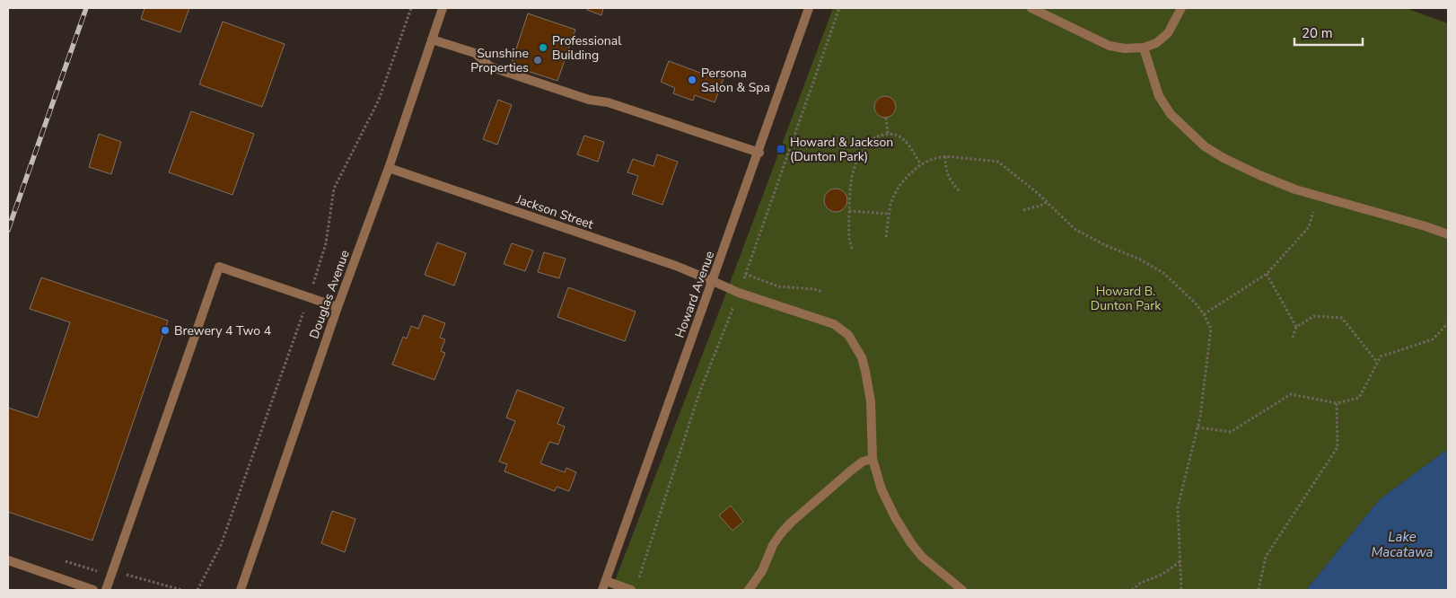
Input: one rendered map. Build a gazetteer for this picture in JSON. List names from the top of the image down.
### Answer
{
  "streets": {
    "street": ["Jackson Street", "Douglas Avenue", "Howard Avenue"]
  },
  "crossings": [
    ["Jackson Street", "Douglas Avenue"],
    ["Jackson Street", "Howard Avenue"]
  ],
  "water": ["Lake Macatawa"],
  "parks": ["Howard B. Dunton Park"],
  "places": {
    "other": [
      "Professional Building",
      "Sunshine Properties",
      "Persona Salon & Spa",
      "Brewery 4 Two 4"
    ],
    "transit": ["Howard & Jackson (Dunton Park)"]
  },
  "scale_bar": "20 m"
}
